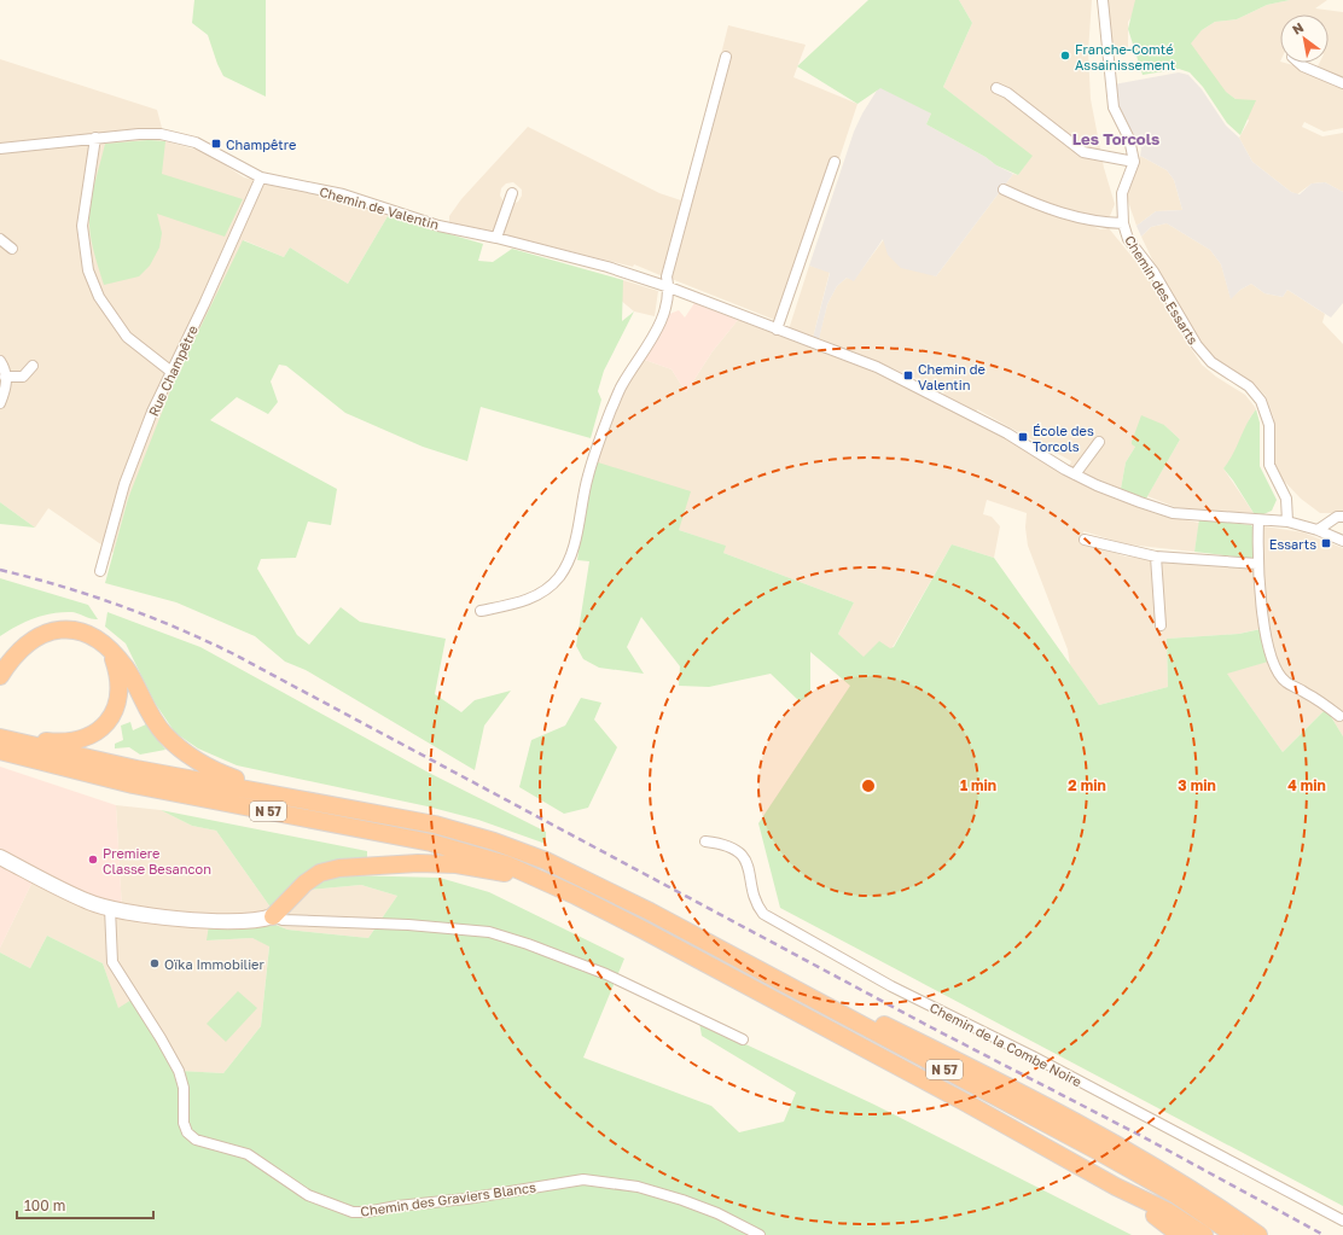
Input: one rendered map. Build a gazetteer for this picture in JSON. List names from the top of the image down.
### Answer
{
  "streets": {
    "highway": ["N 57"],
    "street": [
      "Chemin de Valentin",
      "Chemin des Essarts",
      "Rue Champêtre",
      "Chemin de la Combe Noire",
      "Chemin des Graviers Blancs"
    ]
  },
  "crossings": [
    ["Chemin de Valentin", "Chemin des Essarts"],
    ["Chemin de Valentin", "Rue Champêtre"]
  ],
  "districts": ["Les Torcols"],
  "places": {
    "other": ["Franche-Comté Assainissement", "Premiere Classe Besancon", "Oïka Immobilier"],
    "transit": [
      "Champêtre",
      "Chemin de Valentin",
      "École des Torcols",
      "Essarts"
    ]
  },
  "scale_bar": "100 m",
  "north": "top left",
  "rings": [
    "1 min",
    "2 min",
    "3 min",
    "4 min"
  ]
}
